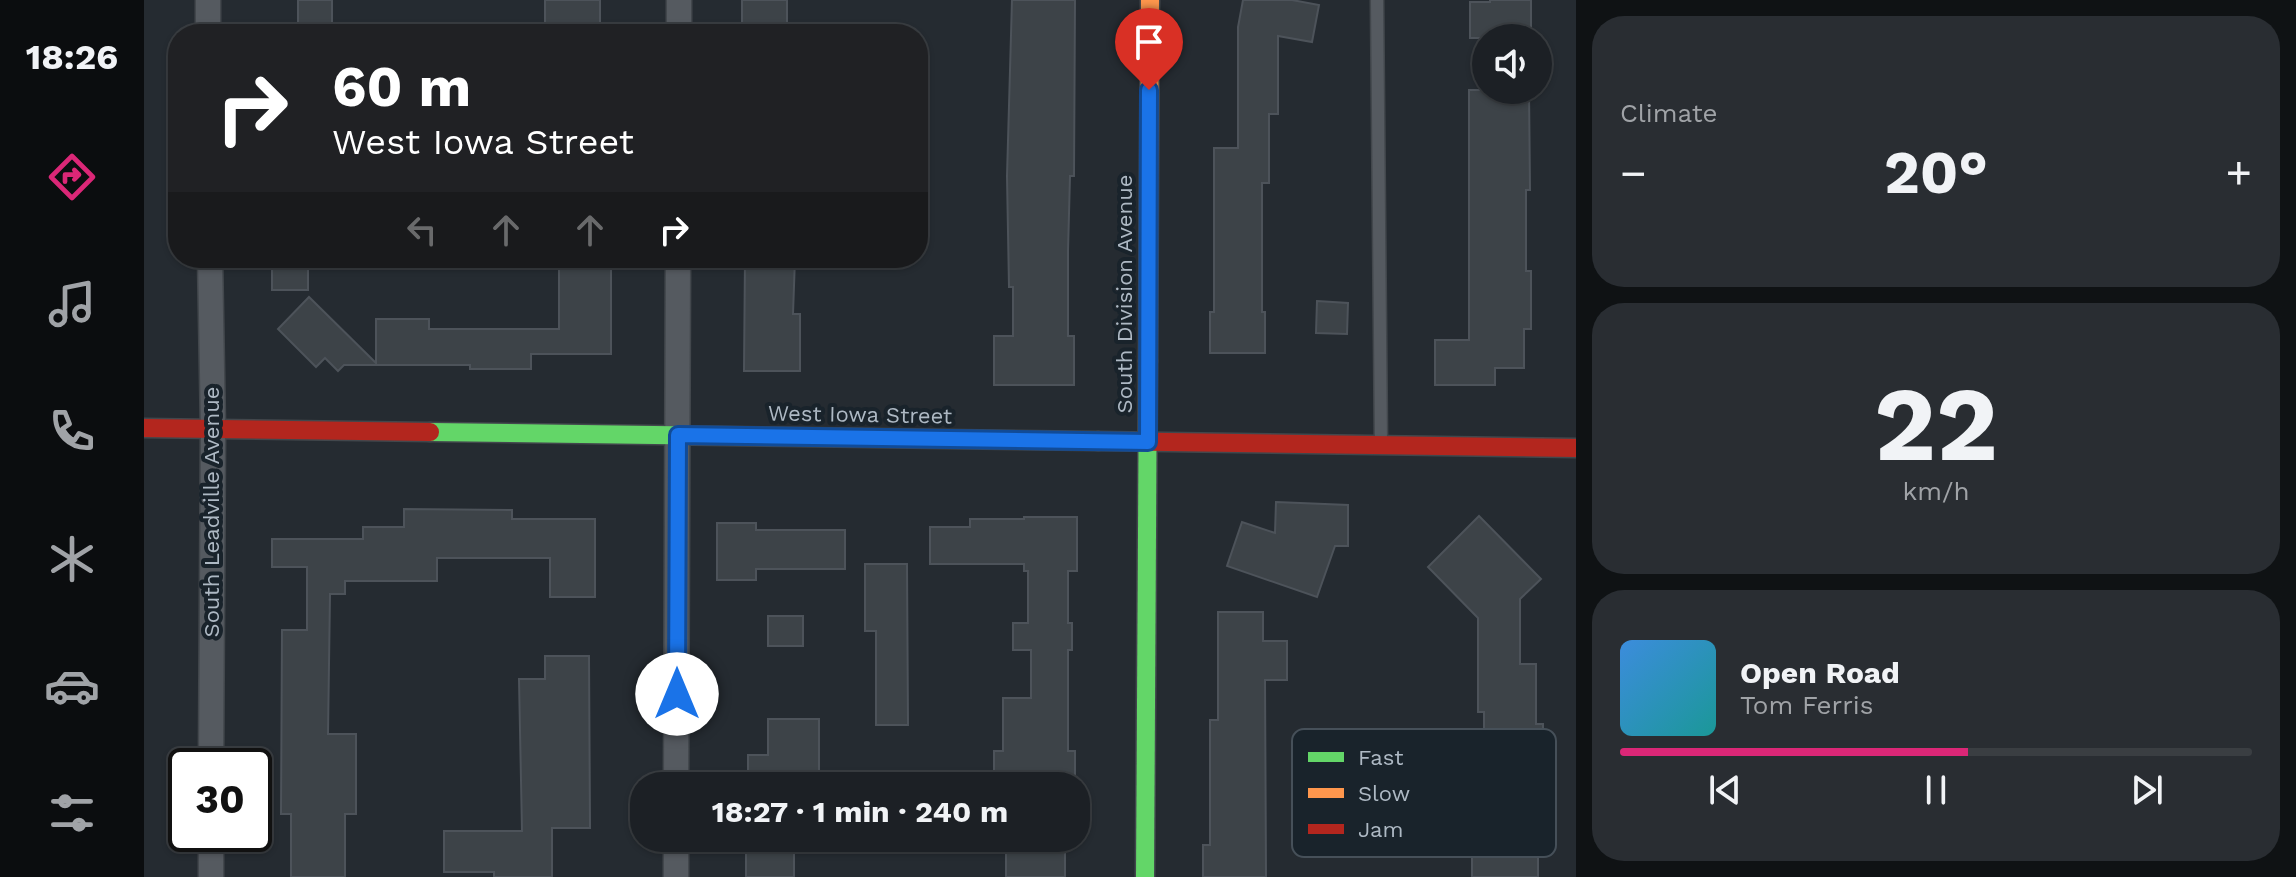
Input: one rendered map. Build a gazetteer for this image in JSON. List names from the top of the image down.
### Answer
{
  "streets": {
    "street": ["South Division Avenue", "West Iowa Street", "South Leadville Avenue"]
  },
  "crossings": [
    ["South Division Avenue", "West Iowa Street"],
    ["West Iowa Street", "South Leadville Avenue"]
  ],
  "legend": ["Fast", "Slow", "Jam"],
  "page": {
    "tabs": "18:26",
    "tile": [
      "Climate",
      ["22", "km/h"]
    ],
    "turn": ["60 m", "West Iowa Street"],
    "heat": ["−", "20°", "+"],
    "song": ["Open Road", "Tom Ferris"],
    "limit": "30",
    "trip": "18:27 · 1 min · 240 m"
  }
}
